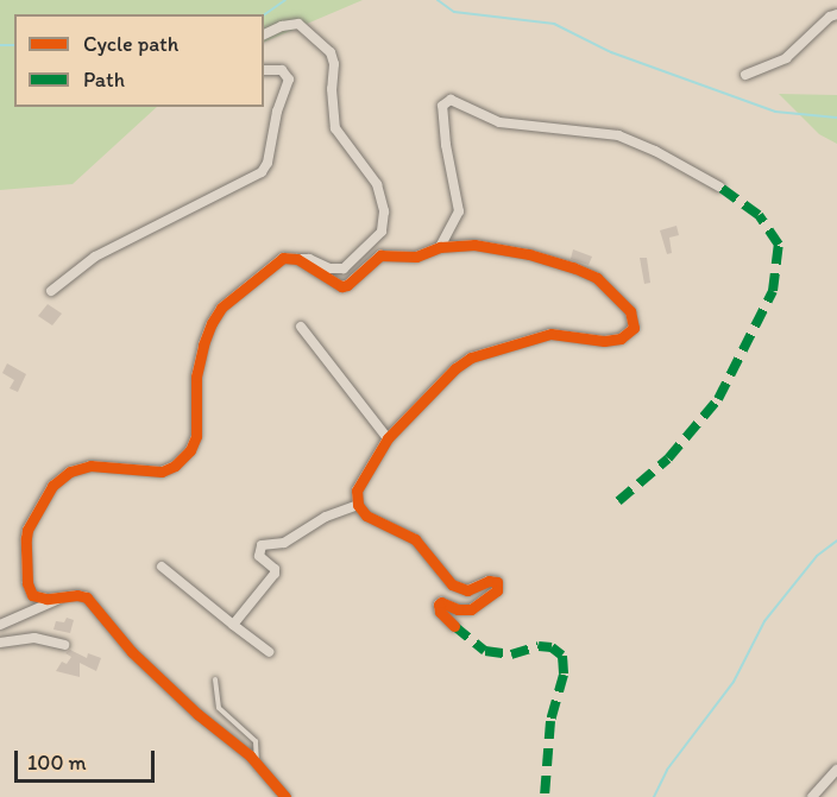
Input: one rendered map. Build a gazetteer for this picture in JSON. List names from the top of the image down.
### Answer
{
  "legend": ["Cycle path", "Path"],
  "scale_bar": "100 m"
}
